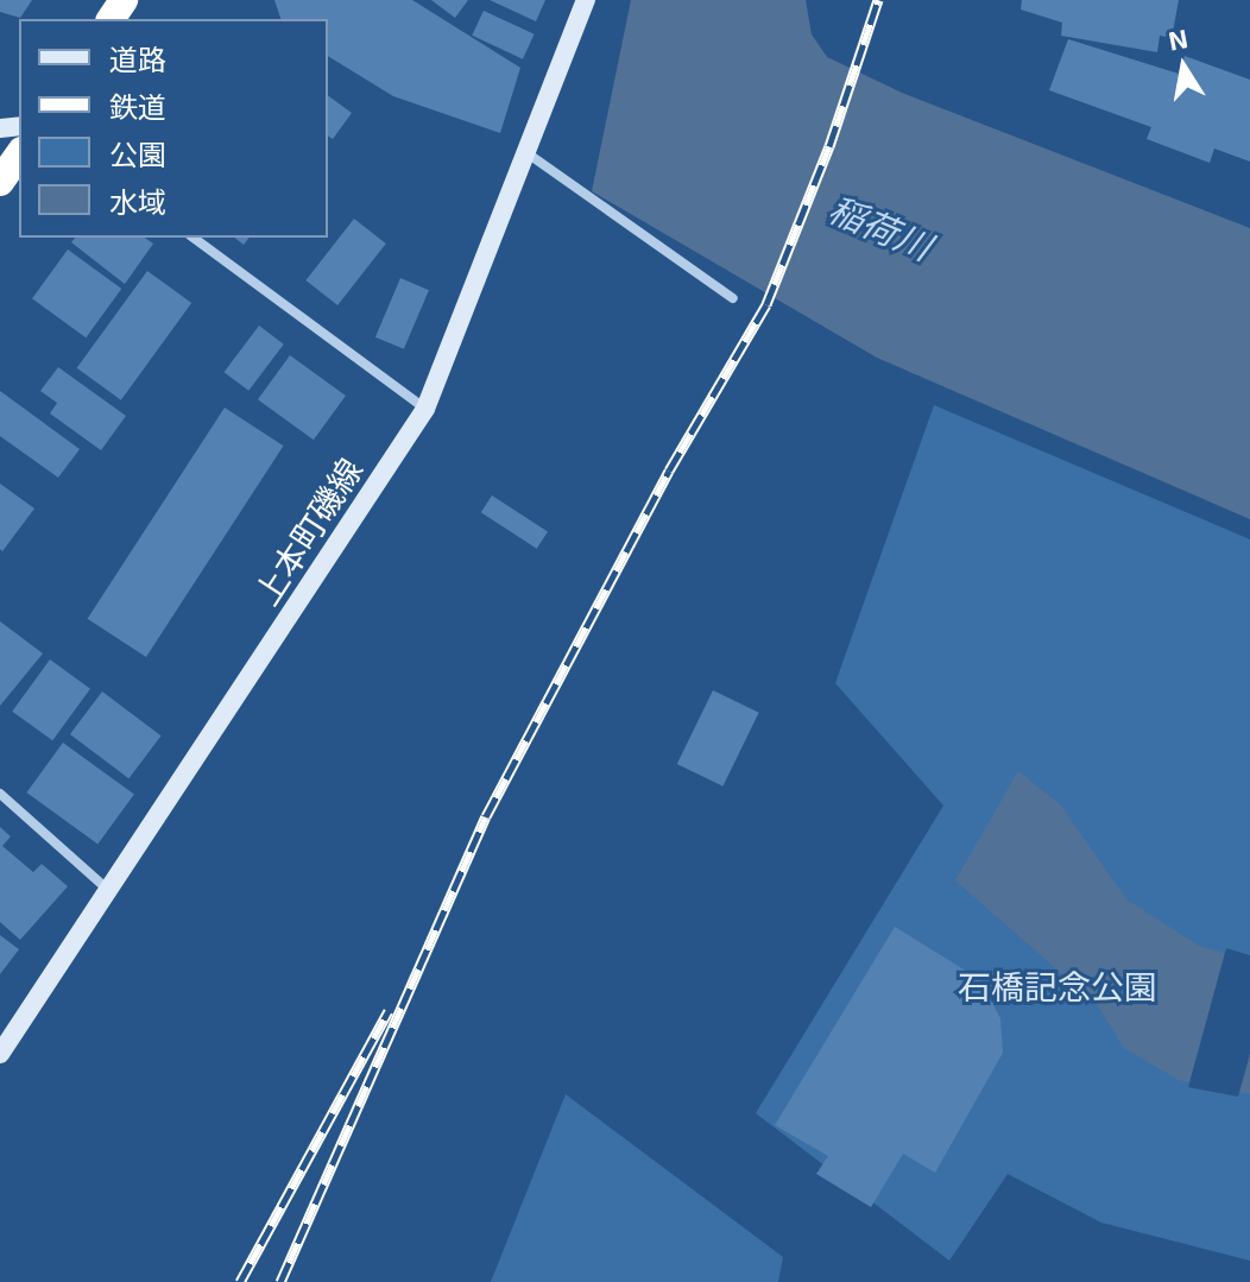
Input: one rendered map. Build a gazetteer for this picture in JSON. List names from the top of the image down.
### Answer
{
  "streets": {
    "street": ["上本町磯線"]
  },
  "water": ["稲荷川"],
  "parks": ["石橋記念公園"],
  "legend": [
    "道路",
    "鉄道",
    "公園",
    "水域"
  ],
  "north": "top"
}
